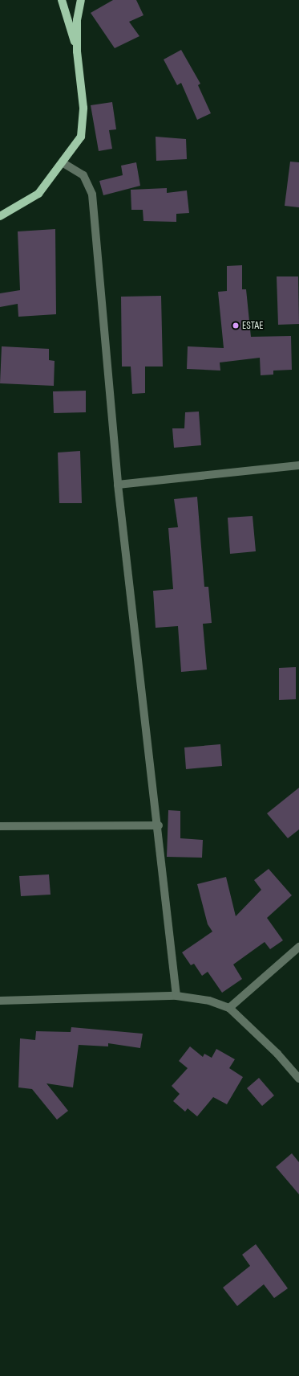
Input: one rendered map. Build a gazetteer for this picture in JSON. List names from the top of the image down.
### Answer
{
  "places": ["ESTAE"]
}
